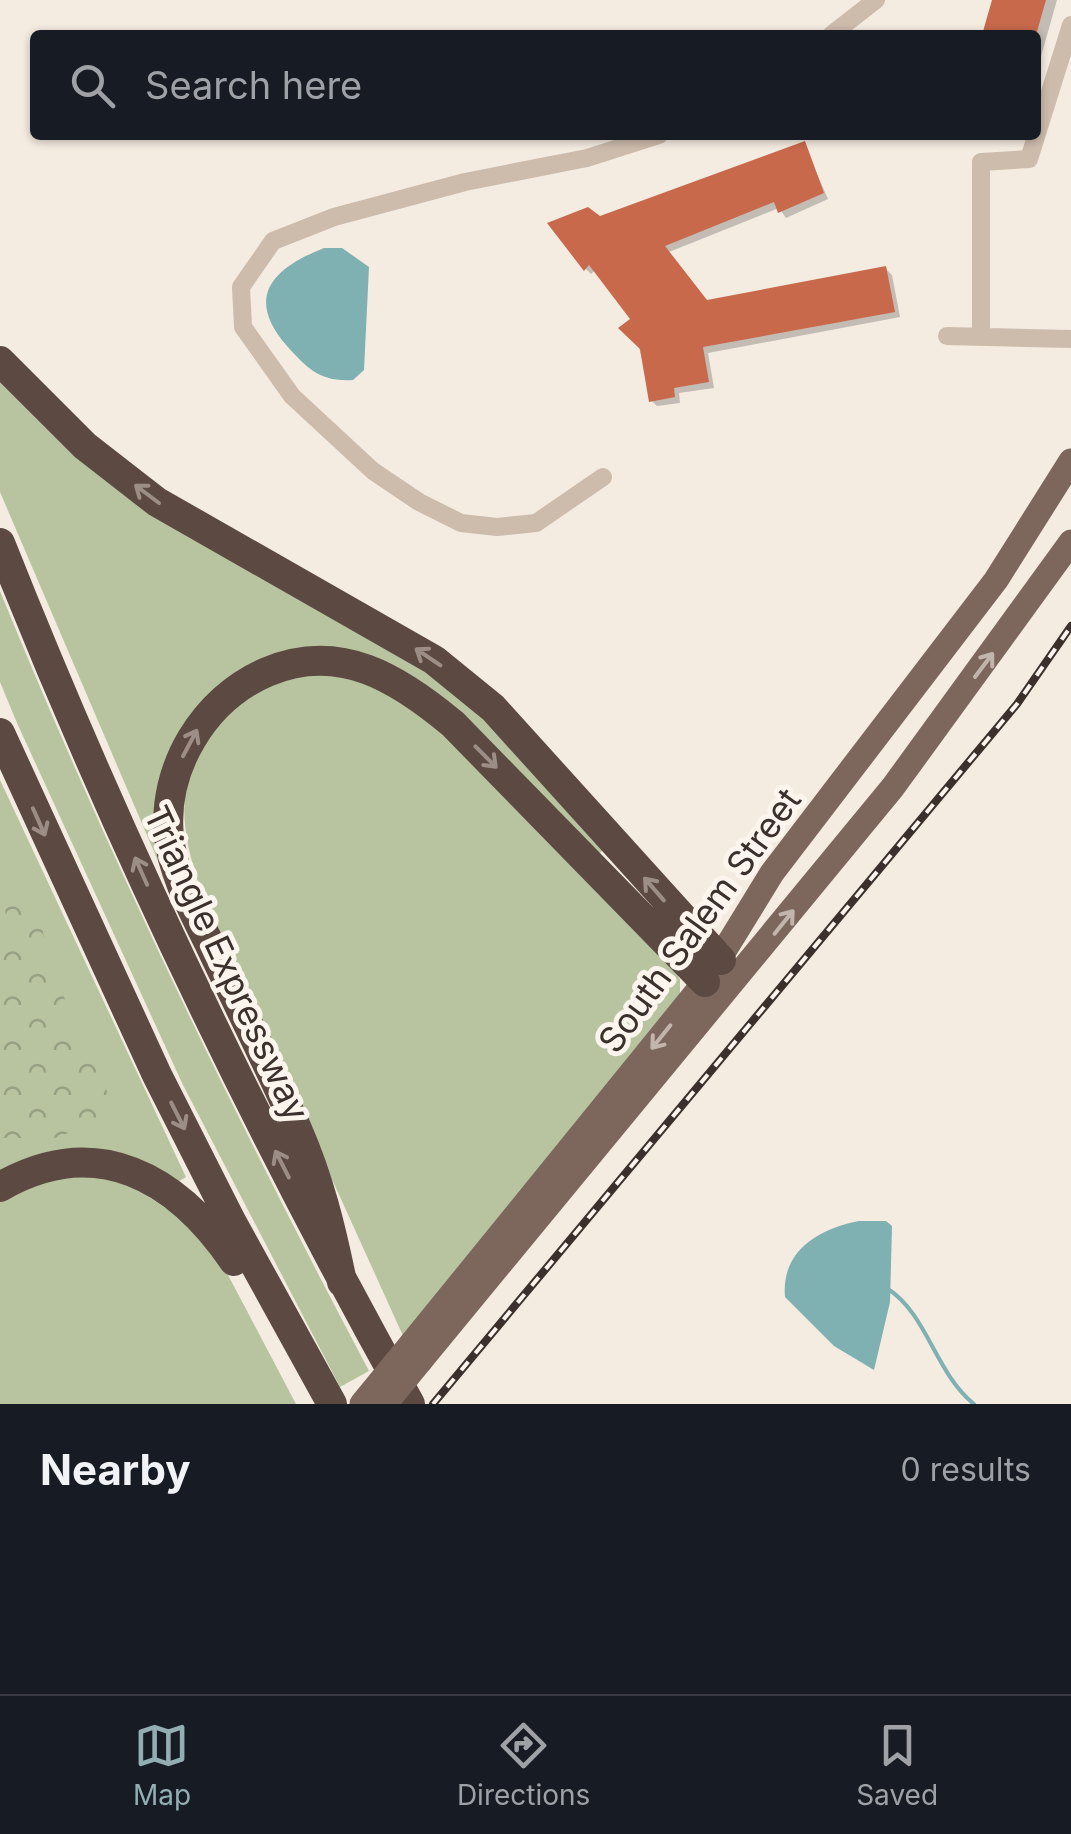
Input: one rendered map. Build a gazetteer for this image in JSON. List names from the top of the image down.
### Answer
{
  "streets": {
    "highway": ["Triangle Expressway"],
    "main road": ["South Salem Street"]
  },
  "page": {
    "search": "Search here",
    "heading": ["Nearby", "0 results"],
    "nav": ["Map", "Directions", "Saved"]
  }
}
